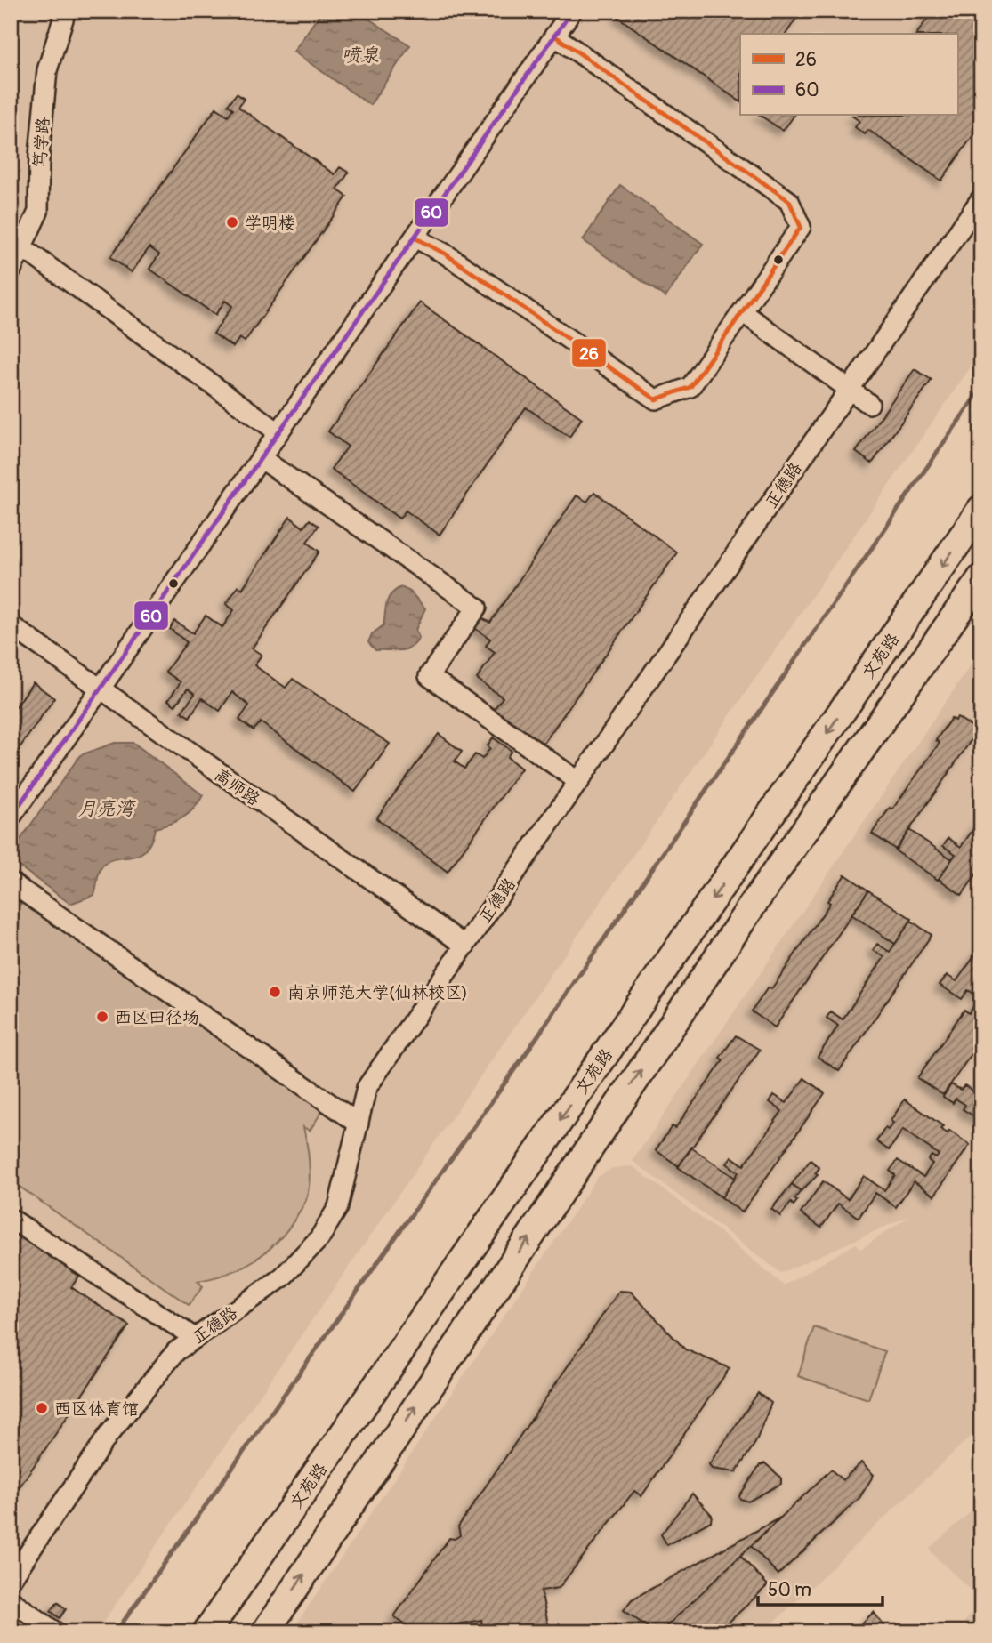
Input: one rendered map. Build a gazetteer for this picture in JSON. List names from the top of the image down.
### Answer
{
  "streets": {
    "main road": ["文苑路"],
    "street": ["笃学路", "正德路", "高师路"]
  },
  "crossings": [
    ["正德路", "高师路"]
  ],
  "water": ["喷泉", "月亮湾"],
  "places": [
    "学明楼",
    "南京师范大学(仙林校区)",
    "西区田径场",
    "西区体育馆"
  ],
  "lines": ["transit line 60", "transit line 26"],
  "legend": ["26", "60"],
  "scale_bar": "50 m"
}
